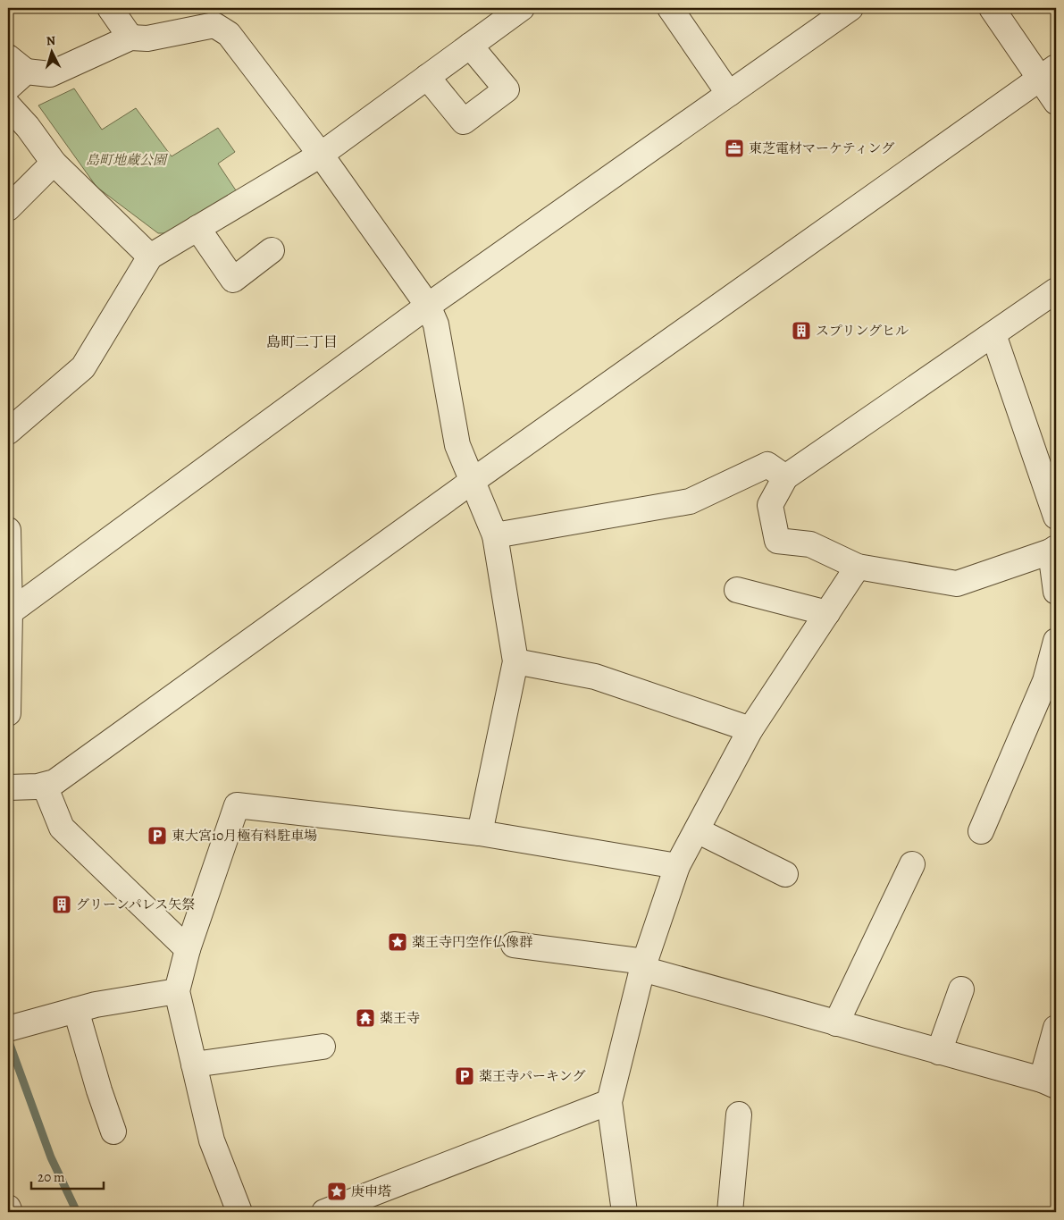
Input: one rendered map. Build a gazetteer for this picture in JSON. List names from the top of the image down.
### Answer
{
  "districts": ["島町二丁目"],
  "parks": ["島町地蔵公園"],
  "places": {
    "office": ["東芝電材マーケティング"],
    "building": ["スプリングヒル", "グリーンパレス矢祭"],
    "parking": ["東大宮10月極有料駐車場", "薬王寺パーキング"],
    "place": ["薬王寺円空作仏像群", "庚申塔"],
    "temple": ["薬王寺"]
  },
  "scale_bar": "20 m",
  "north": "top"
}
